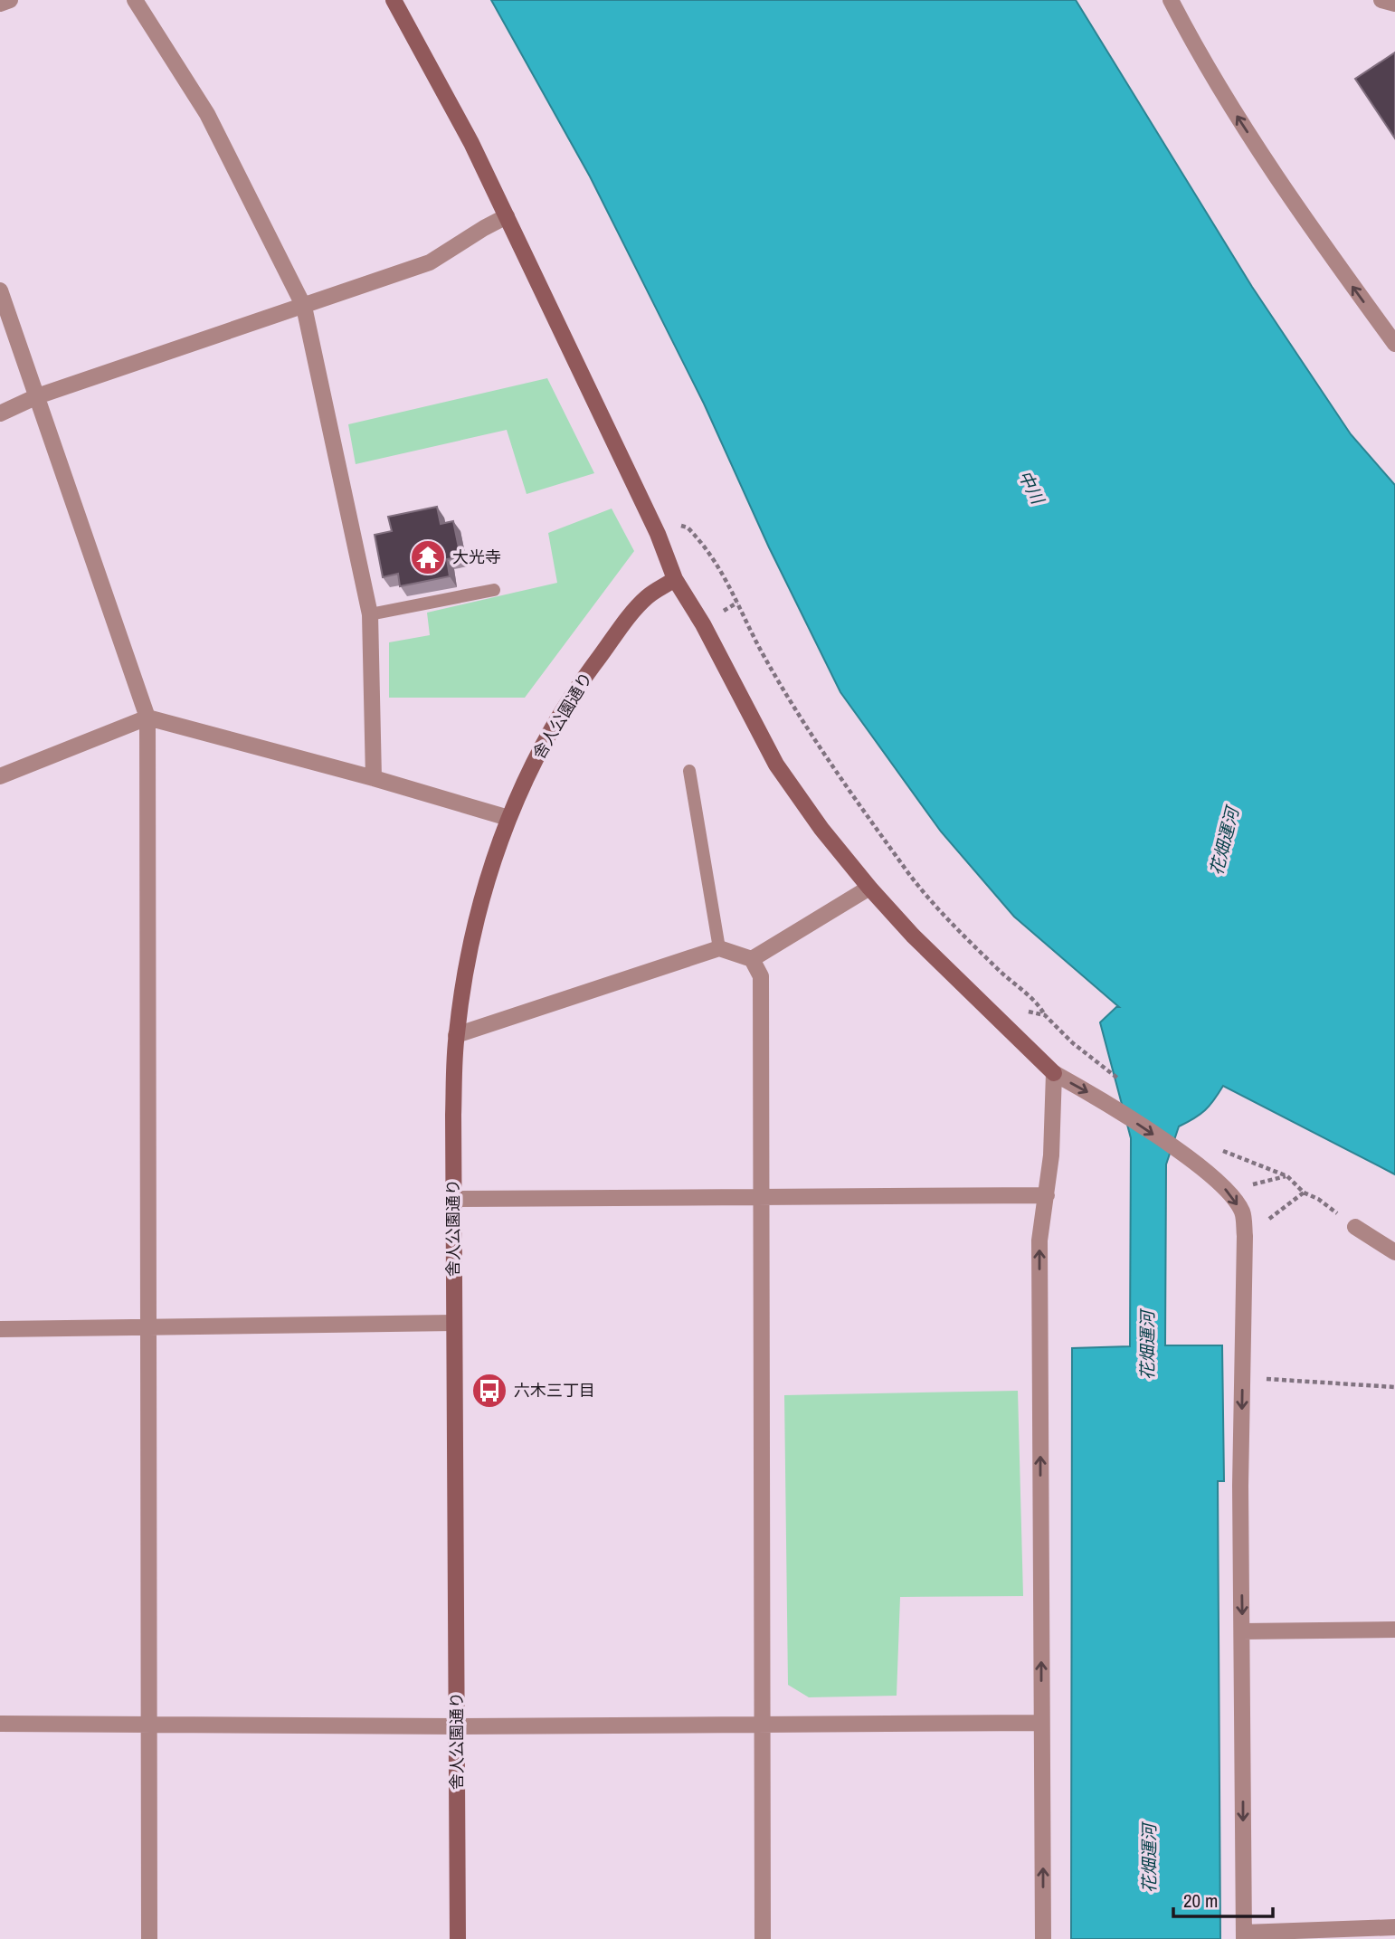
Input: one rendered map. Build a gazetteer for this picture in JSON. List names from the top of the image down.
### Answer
{
  "streets": {
    "street": ["舎人公園通り"]
  },
  "water": ["中川", "花畑運河"],
  "places": {
    "temple": ["大光寺"],
    "bus stop": ["六木三丁目"]
  },
  "scale_bar": "20 m"
}
